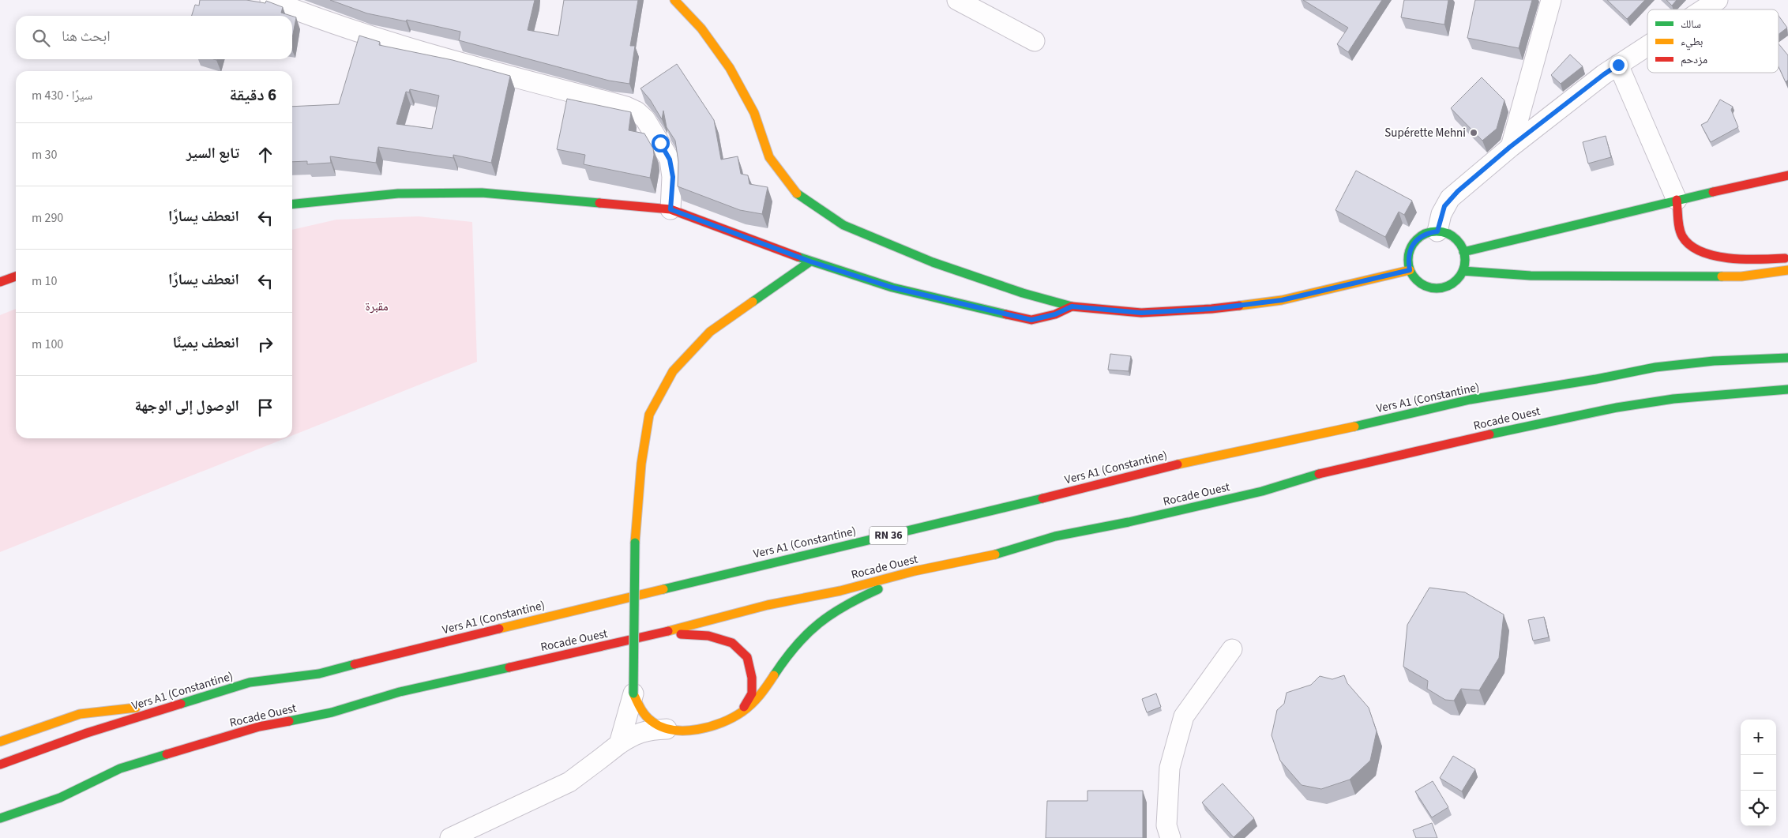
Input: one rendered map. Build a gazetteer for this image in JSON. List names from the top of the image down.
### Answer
{
  "streets": {
    "main road": ["Vers A1 (Constantine)", "Rocade Ouest", "RN 36"]
  },
  "parks": ["مقبرة"],
  "places": ["Supérette Mehni"],
  "legend": ["سالك", "بطيء", "مزدحم"],
  "page": {
    "search": "ابحث هنا",
    "heading": ["6 دقيقة", "سيرًا · 430 m"],
    "list": [
      ["تابع السير", "30 m"],
      ["انعطف يسارًا", "290 m"],
      ["انعطف يسارًا", "10 m"],
      ["انعطف يمينًا", "100 m"],
      "الوصول إلى الوجهة"
    ],
    "map_buttons": ["+", "−"]
  }
}
